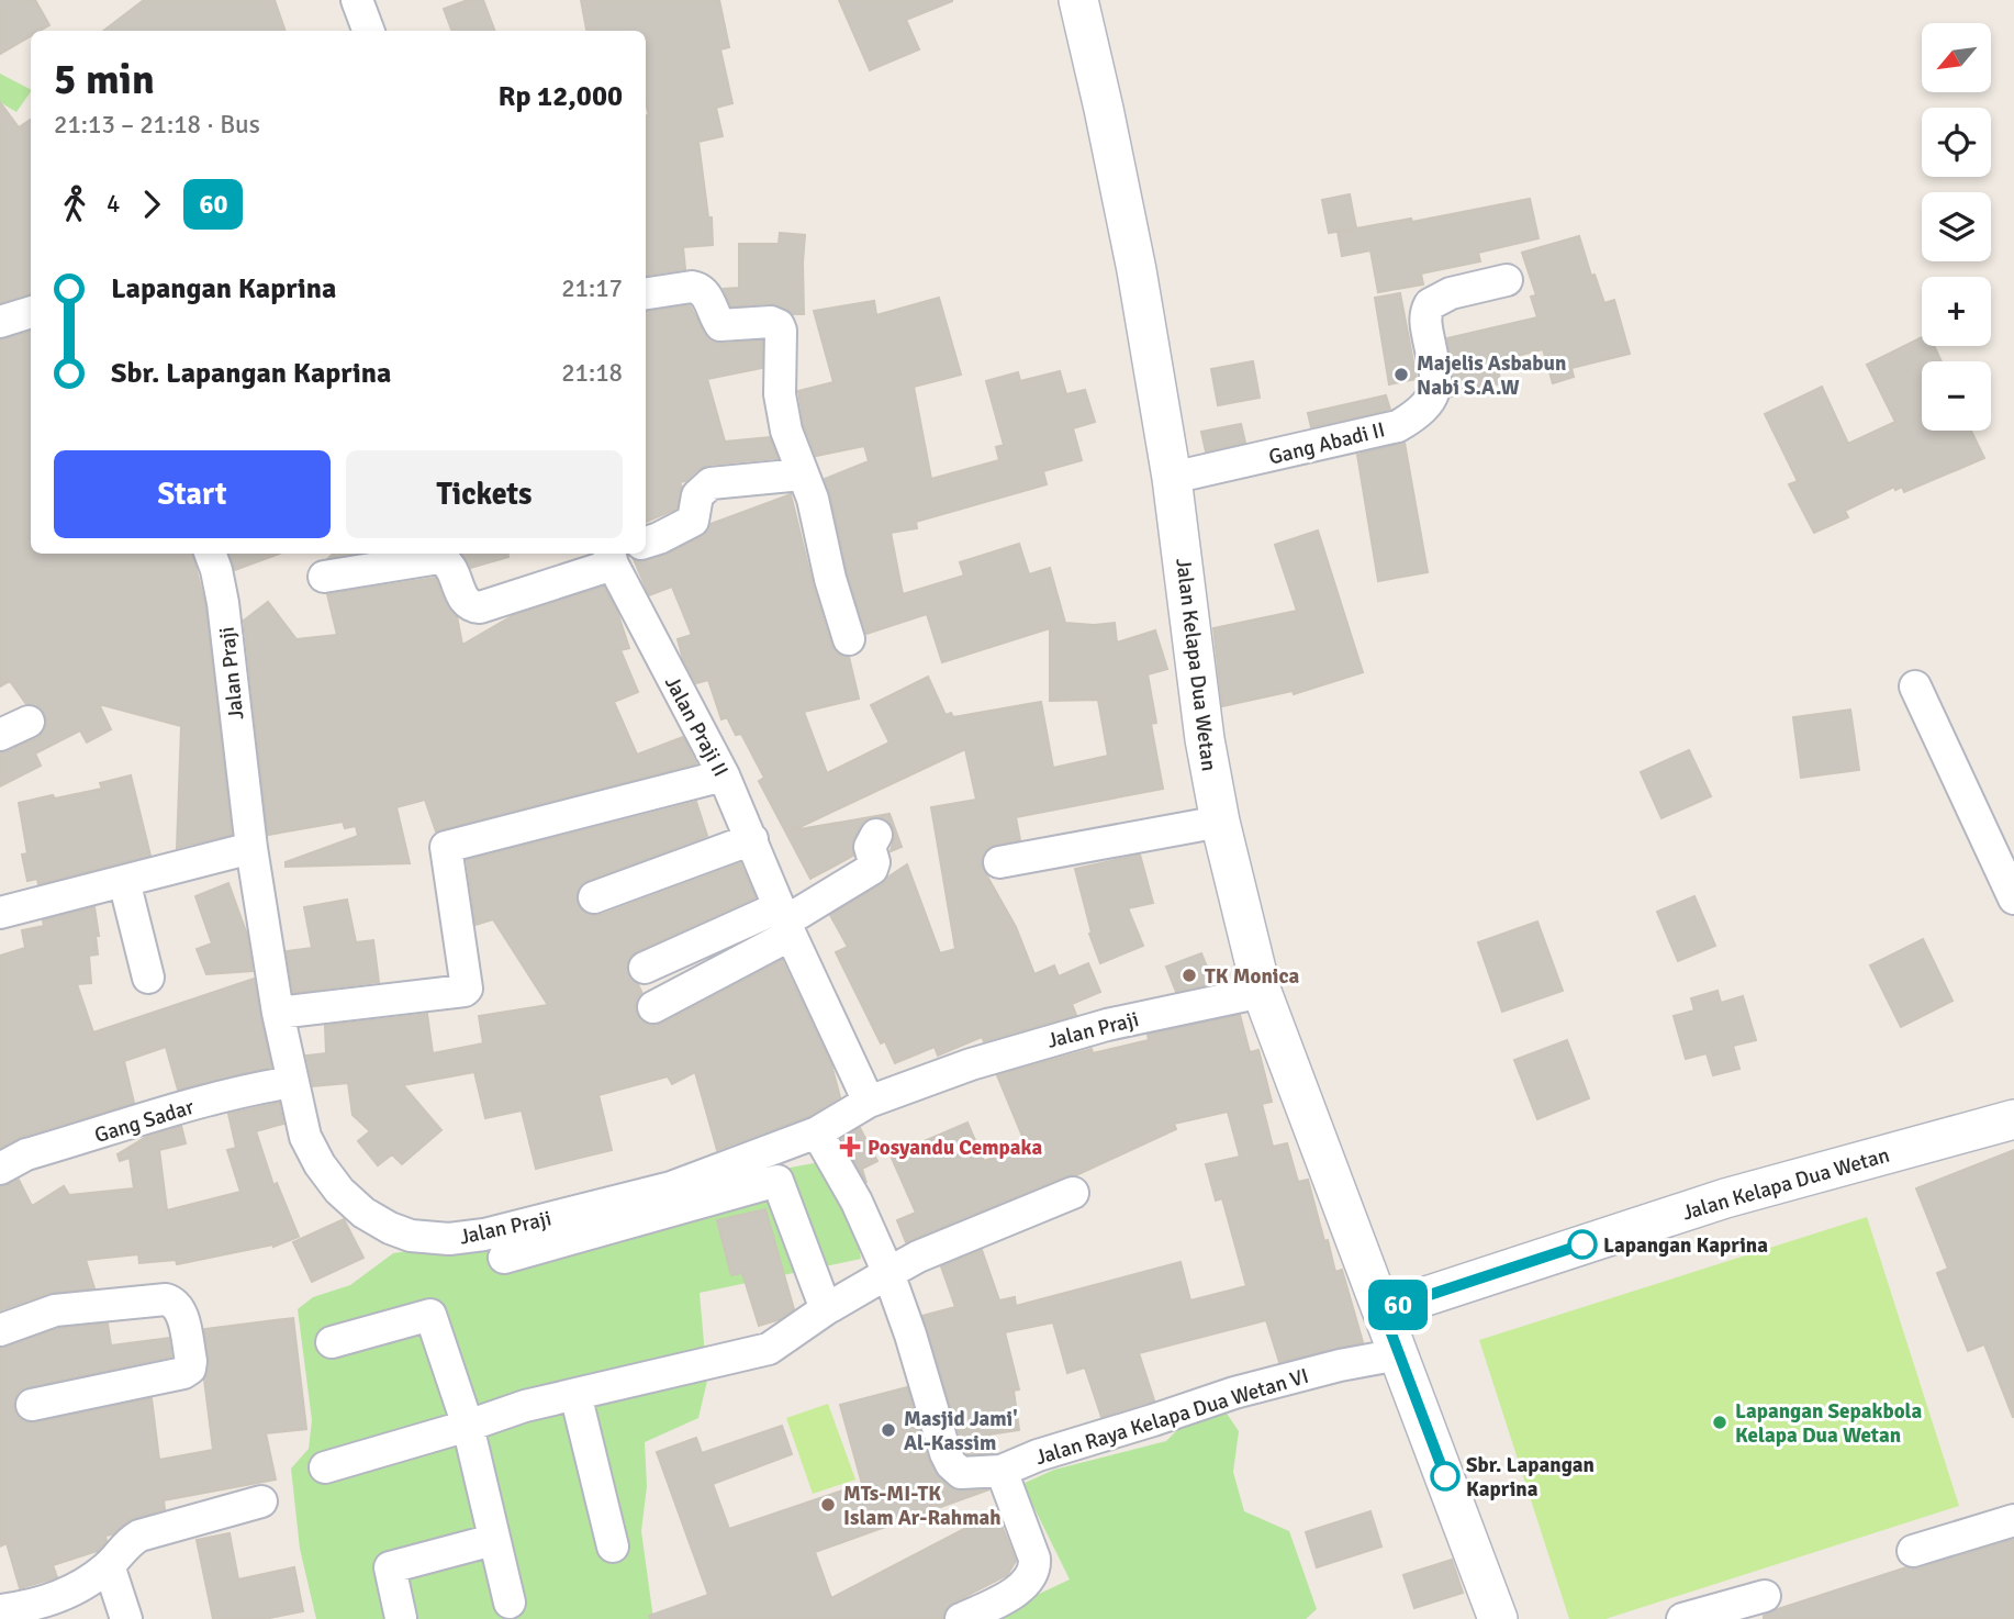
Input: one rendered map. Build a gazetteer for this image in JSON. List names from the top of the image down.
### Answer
{
  "streets": {
    "street": [
      "Gang Abadi II",
      "Jalan Kelapa Dua Wetan",
      "Jalan Praji",
      "Jalan Praji II",
      "Gang Sadar",
      "Jalan Raya Kelapa Dua Wetan VI"
    ]
  },
  "crossings": [
    ["Gang Abadi II", "Jalan Kelapa Dua Wetan"],
    ["Jalan Kelapa Dua Wetan", "Jalan Praji"],
    ["Jalan Kelapa Dua Wetan", "Jalan Raya Kelapa Dua Wetan VI"],
    ["Jalan Praji", "Jalan Praji II"],
    ["Jalan Praji", "Gang Sadar"],
    ["Jalan Praji", "Jalan Raya Kelapa Dua Wetan VI"]
  ],
  "places": {
    "other": [
      "Majelis Asbabun Nabi S.A.W",
      "TK Monica",
      "Lapangan Kaprina",
      "Lapangan Sepakbola Kelapa Dua Wetan",
      "Masjid Jami' Al-Kassim",
      "Sbr. Lapangan Kaprina",
      "MTs-MI-TK Islam Ar-Rahmah"
    ],
    "health": ["Posyandu Cempaka"]
  },
  "lines": ["bus line 60"],
  "north": "bottom left",
  "page": {
    "on_map": "60",
    "map_buttons": ["+", "−"],
    "heading": ["5 min", "21:13 – 21:18 · Bus", "Rp 12,000"],
    "legs": ["4", "60"],
    "list": [
      {
        "name": "Lapangan Kaprina",
        "value": "21:17"
      },
      {
        "name": "Sbr. Lapangan Kaprina",
        "value": "21:18"
      }
    ],
    "buttons": ["Start", "Tickets"]
  }
}
